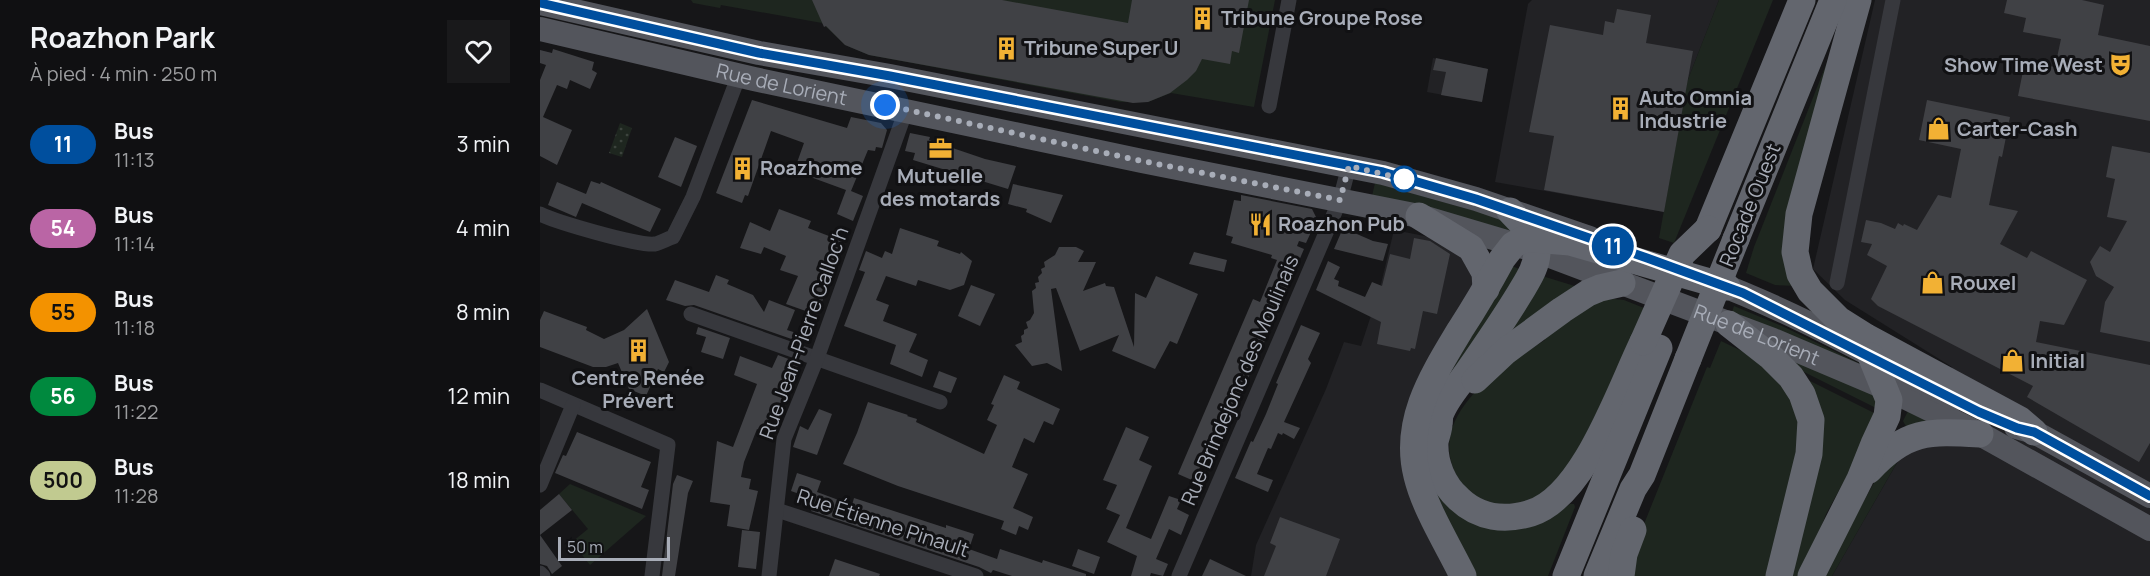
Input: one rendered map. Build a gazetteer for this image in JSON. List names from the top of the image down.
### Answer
{
  "streets": {
    "highway": ["Rocade Ouest"],
    "main road": ["Rue de Lorient"],
    "street": ["Rue Jean-Pierre Calloc'h", "Rue Brindejonc des Moulinais", "Rue Étienne Pinault"]
  },
  "crossings": [
    ["Rue de Lorient", "Rue Jean-Pierre Calloc'h"],
    ["Rue de Lorient", "Rue Brindejonc des Moulinais"],
    ["Rue Jean-Pierre Calloc'h", "Rue Étienne Pinault"]
  ],
  "places": {
    "building": [
      "Tribune Groupe Rose",
      "Tribune Super U",
      "Auto Omnia Industrie",
      "Roazhome",
      "Centre Renée Prévert"
    ],
    "theatre": ["Show Time West"],
    "shop": ["Carter-Cash", "Rouxel", "Initial"],
    "office": ["Mutuelle des motards"],
    "restaurant": ["Roazhon Pub"]
  },
  "lines": ["bus line 11"],
  "scale_bar": "50 m",
  "page": {
    "heading": ["Roazhon Park", "À pied · 4 min · 250 m"],
    "on_map": "11",
    "list": [
      {
        "mark": "11",
        "name": "Bus",
        "note": "11:13",
        "value": "3 min"
      },
      {
        "mark": "54",
        "name": "Bus",
        "note": "11:14",
        "value": "4 min"
      },
      {
        "mark": "55",
        "name": "Bus",
        "note": "11:18",
        "value": "8 min"
      },
      {
        "mark": "56",
        "name": "Bus",
        "note": "11:22",
        "value": "12 min"
      },
      {
        "mark": "500",
        "name": "Bus",
        "note": "11:28",
        "value": "18 min"
      }
    ],
    "scale": "50 m"
  }
}
